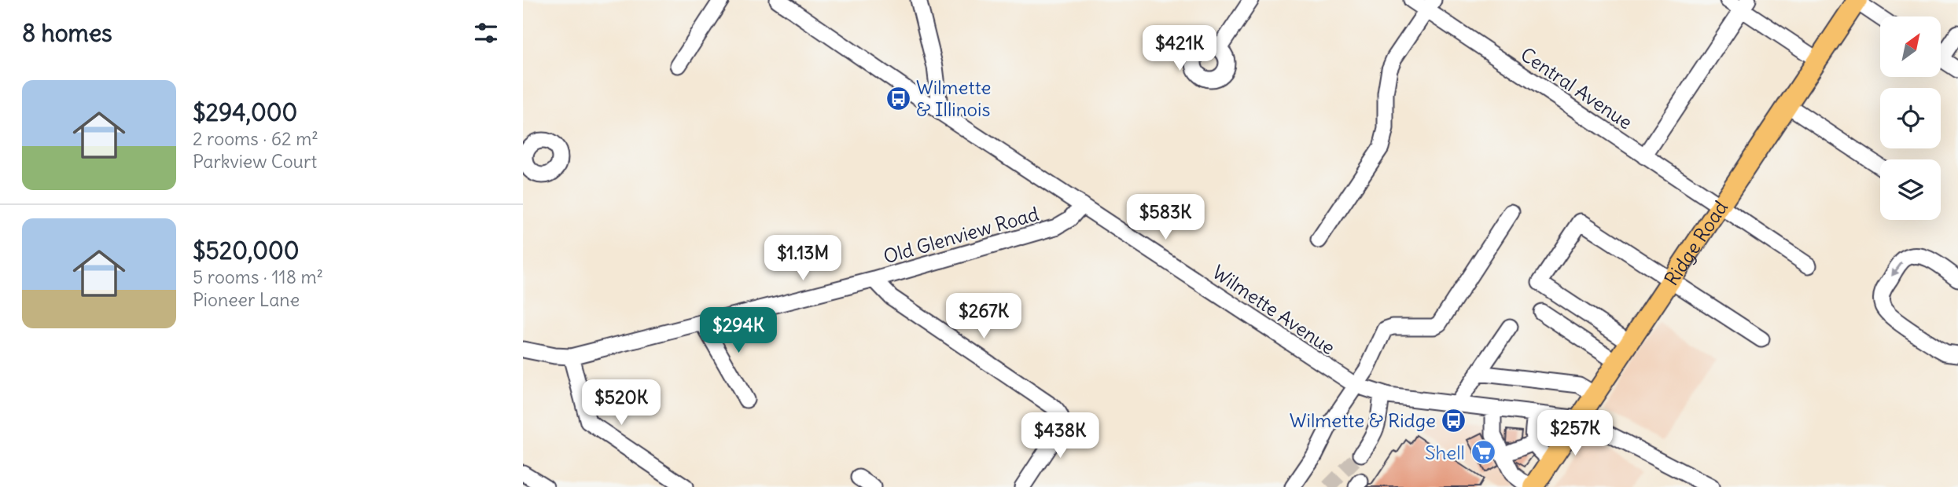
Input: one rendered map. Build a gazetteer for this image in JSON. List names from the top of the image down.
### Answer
{
  "streets": {
    "main road": ["Ridge Road"],
    "street": ["Central Avenue", "Old Glenview Road", "Wilmette Avenue"]
  },
  "crossings": [
    ["Central Avenue", "Ridge Road"],
    ["Old Glenview Road", "Wilmette Avenue"],
    ["Ridge Road", "Wilmette Avenue"]
  ],
  "places": {
    "bus stop": ["Wilmette & Illinois", "Wilmette & Ridge"],
    "supermarket": ["Shell"]
  },
  "north": "top right",
  "page": {
    "heading": "8 homes",
    "price": [
      "$421K",
      "$583K",
      "$1.13M",
      "$267K",
      "$294K",
      "$520K",
      "$257K",
      "$438K"
    ],
    "list": [
      {
        "name": "$294,000",
        "note": "2 rooms · 62 m² · Parkview Court"
      },
      {
        "name": "$520,000",
        "note": "5 rooms · 118 m² · Pioneer Lane"
      }
    ]
  }
}
